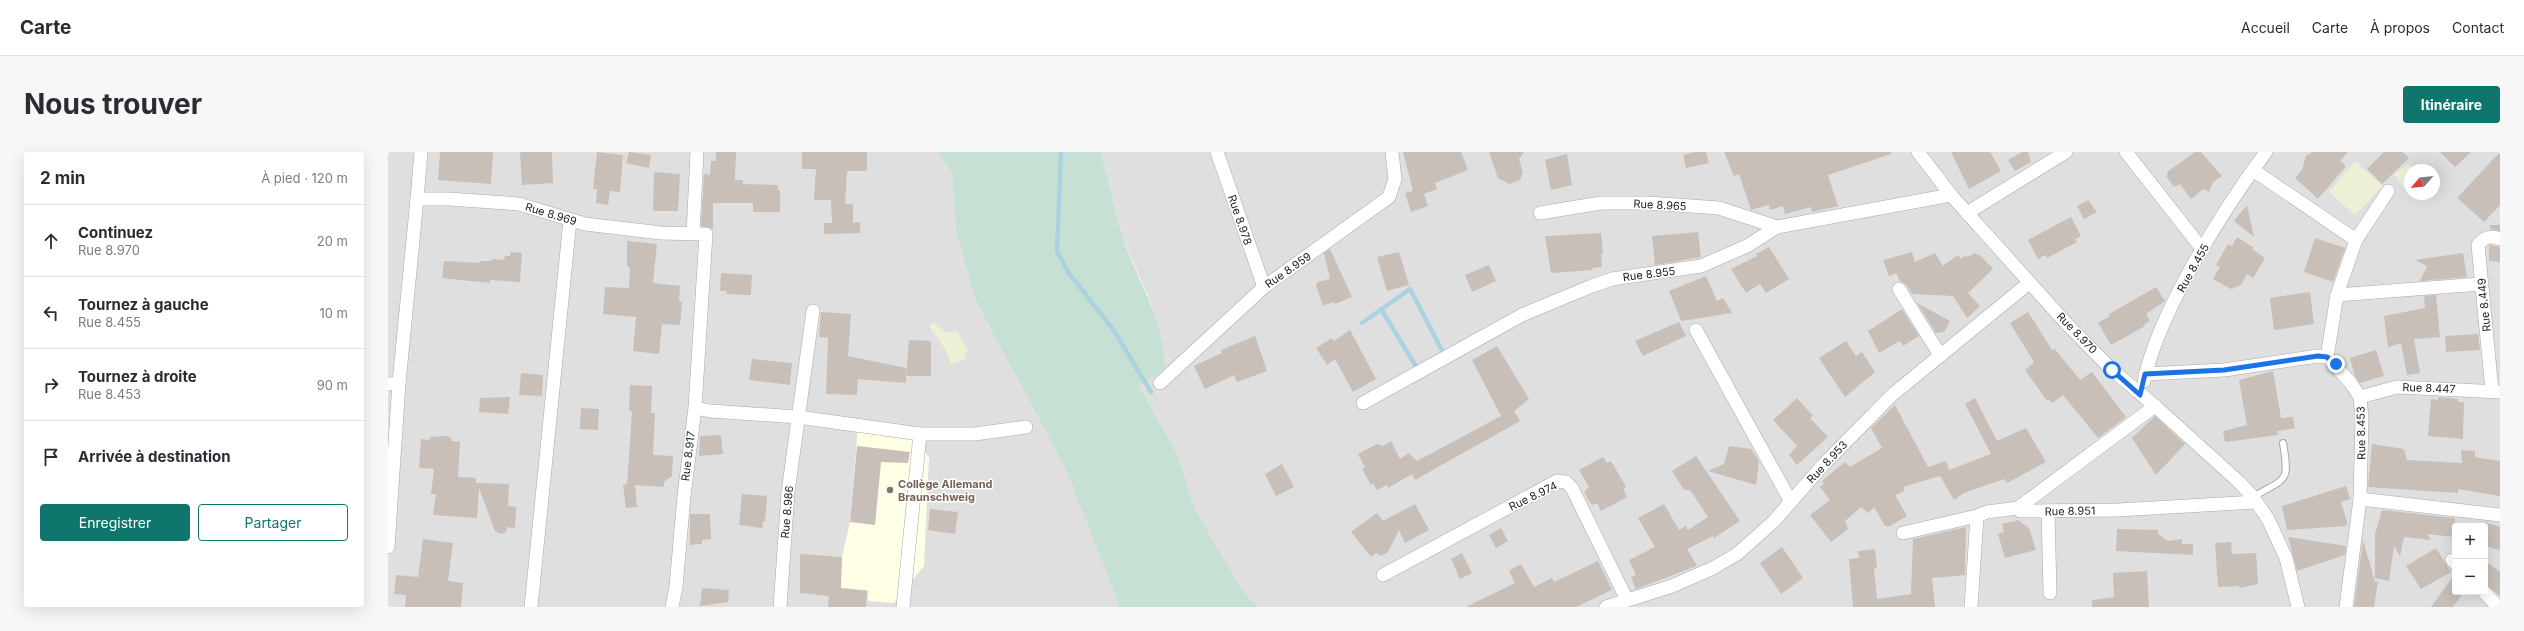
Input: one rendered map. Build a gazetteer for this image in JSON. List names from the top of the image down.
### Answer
{
  "streets": {
    "street": [
      "Rue 8.965",
      "Rue 8.969",
      "Rue 8.978",
      "Rue 8.455",
      "Rue 8.959",
      "Rue 8.955",
      "Rue 8.449",
      "Rue 8.970",
      "Rue 8.447",
      "Rue 8.453",
      "Rue 8.917",
      "Rue 8.953",
      "Rue 8.974",
      "Rue 8.951",
      "Rue 8.986"
    ]
  },
  "crossings": [
    ["Rue 8.965", "Rue 8.955"],
    ["Rue 8.969", "Rue 8.917"],
    ["Rue 8.978", "Rue 8.959"],
    ["Rue 8.455", "Rue 8.970"],
    ["Rue 8.955", "Rue 8.970"],
    ["Rue 8.449", "Rue 8.447"],
    ["Rue 8.970", "Rue 8.953"],
    ["Rue 8.970", "Rue 8.951"],
    ["Rue 8.447", "Rue 8.453"],
    ["Rue 8.953", "Rue 8.974"]
  ],
  "places": ["Collège Allemand Braunschweig"],
  "north": "bottom left",
  "page": {
    "header": "Carte",
    "nav": [
      "Accueil",
      "Carte",
      "À propos",
      "Contact"
    ],
    "buttons": [
      "Itinéraire",
      ["Enregistrer", "Partager"]
    ],
    "title": "Nous trouver",
    "heading": ["2 min", "À pied · 120 m"],
    "list": [
      ["Continuez", "Rue 8.970", "20 m"],
      ["Tournez à gauche", "Rue 8.455", "10 m"],
      ["Tournez à droite", "Rue 8.453", "90 m"],
      "Arrivée à destination"
    ],
    "map_buttons": ["+", "−"]
  }
}
